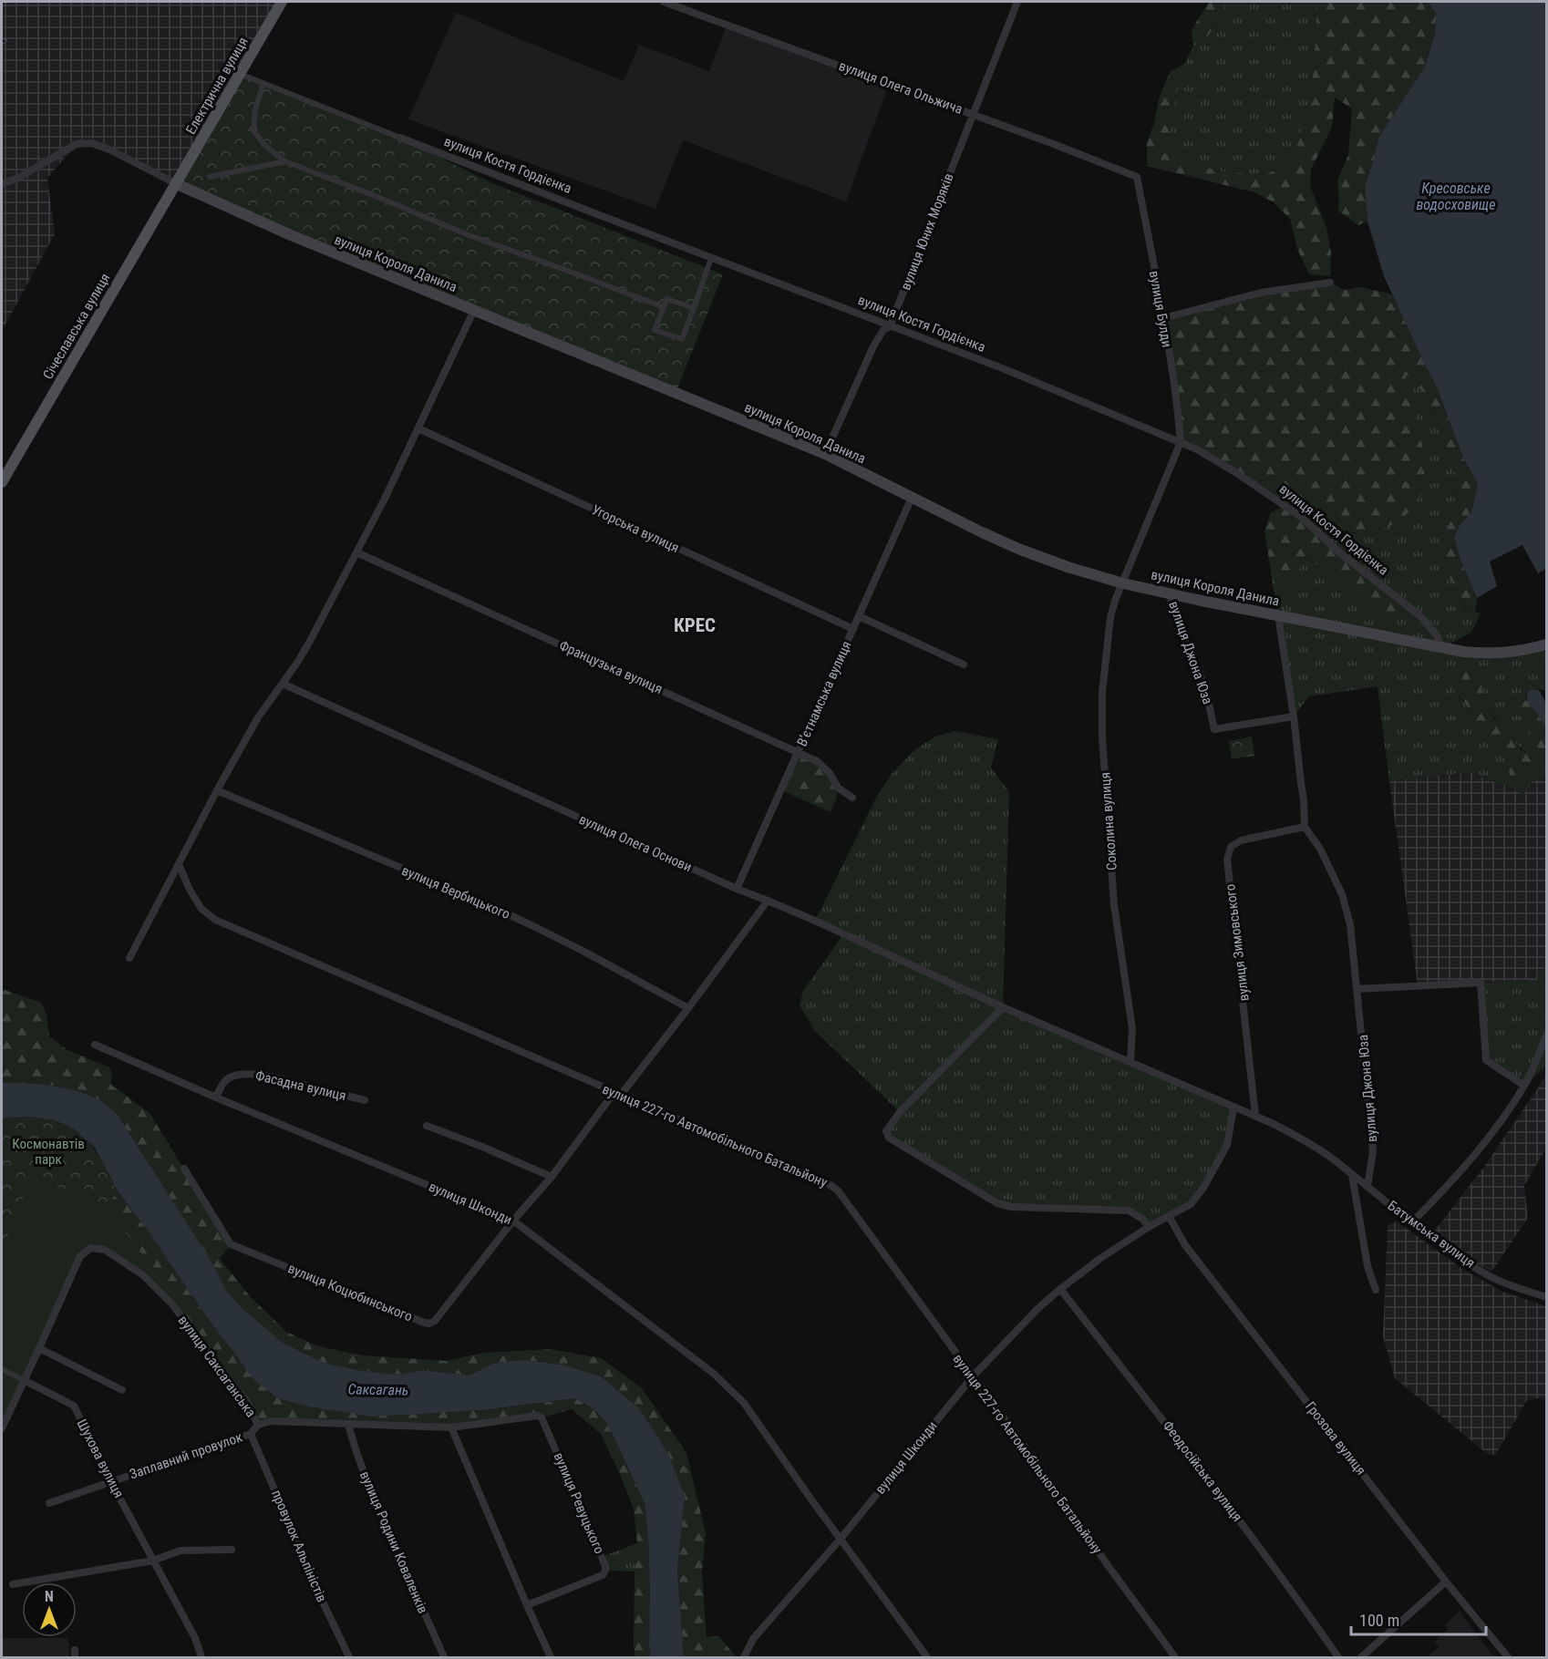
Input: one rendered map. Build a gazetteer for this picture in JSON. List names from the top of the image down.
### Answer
{
  "streets": {
    "main road": ["Електрична вулиця", "вулиця Короля Данила", "Січеславська вулиця"],
    "street": [
      "вулиця Олега Ольжича",
      "вулиця Костя Гордієнка",
      "вулиця Юних Моряків",
      "вулиця Булди",
      "Угорська вулиця",
      "вулиця Джона Юза",
      "Французька вулиця",
      "Вʼєтнамська вулиця",
      "Соколина вулиця",
      "вулиця Олега Основи",
      "вулиця Вербицького",
      "вулиця Зимовського",
      "Фасадна вулиця",
      "вулиця 227-го Автомобільного Батальйону",
      "вулиця Шконди",
      "Батумська вулиця",
      "вулиця Коцюбинського",
      "вулиця Саксаганська",
      "Грозова вулиця",
      "Заплавний провулок",
      "Шухова вулиця",
      "Феодосійська вулиця",
      "вулиця Ревуцького",
      "вулиця Родини Коваленків",
      "провулок Альпіністів"
    ]
  },
  "crossings": [
    ["Електрична вулиця", "вулиця Костя Гордієнка"],
    ["Електрична вулиця", "вулиця Короля Данила"],
    ["Електрична вулиця", "Січеславська вулиця"],
    ["вулиця Олега Ольжича", "вулиця Юних Моряків"],
    ["вулиця Олега Ольжича", "вулиця Булди"],
    ["вулиця Костя Гордієнка", "вулиця Юних Моряків"],
    ["вулиця Костя Гордієнка", "вулиця Короля Данила"],
    ["вулиця Костя Гордієнка", "вулиця Булди"],
    ["вулиця Костя Гордієнка", "Соколина вулиця"],
    ["вулиця Юних Моряків", "вулиця Короля Данила"],
    ["вулиця Короля Данила", "Січеславська вулиця"],
    ["вулиця Короля Данила", "вулиця Джона Юза"],
    ["вулиця Короля Данила", "Вʼєтнамська вулиця"],
    ["вулиця Короля Данила", "Соколина вулиця"],
    ["вулиця Булди", "Соколина вулиця"],
    ["Угорська вулиця", "Вʼєтнамська вулиця"],
    ["вулиця Джона Юза", "вулиця Зимовського"],
    ["вулиця Джона Юза", "Батумська вулиця"],
    ["Французька вулиця", "Вʼєтнамська вулиця"],
    ["Вʼєтнамська вулиця", "вулиця Олега Основи"],
    ["Соколина вулиця", "Батумська вулиця"],
    ["вулиця Олега Основи", "Батумська вулиця"],
    ["вулиця Зимовського", "Батумська вулиця"],
    ["Фасадна вулиця", "вулиця Шконди"],
    ["вулиця 227-го Автомобільного Батальйону", "вулиця Шконди"],
    ["вулиця Шконди", "Батумська вулиця"],
    ["вулиця Шконди", "вулиця Коцюбинського"],
    ["вулиця Шконди", "Грозова вулиця"],
    ["вулиця Шконди", "Феодосійська вулиця"],
    ["вулиця Саксаганська", "Заплавний провулок"],
    ["вулиця Саксаганська", "Шухова вулиця"],
    ["вулиця Саксаганська", "вулиця Ревуцького"],
    ["вулиця Саксаганська", "вулиця Родини Коваленків"],
    ["Заплавний провулок", "Шухова вулиця"],
    ["Заплавний провулок", "провулок Альпіністів"]
  ],
  "districts": ["КРЕС"],
  "water": ["Кресовське водосховище", "Саксагань"],
  "parks": ["Космонавтів парк"],
  "scale_bar": "100 m",
  "north": "top"
}
